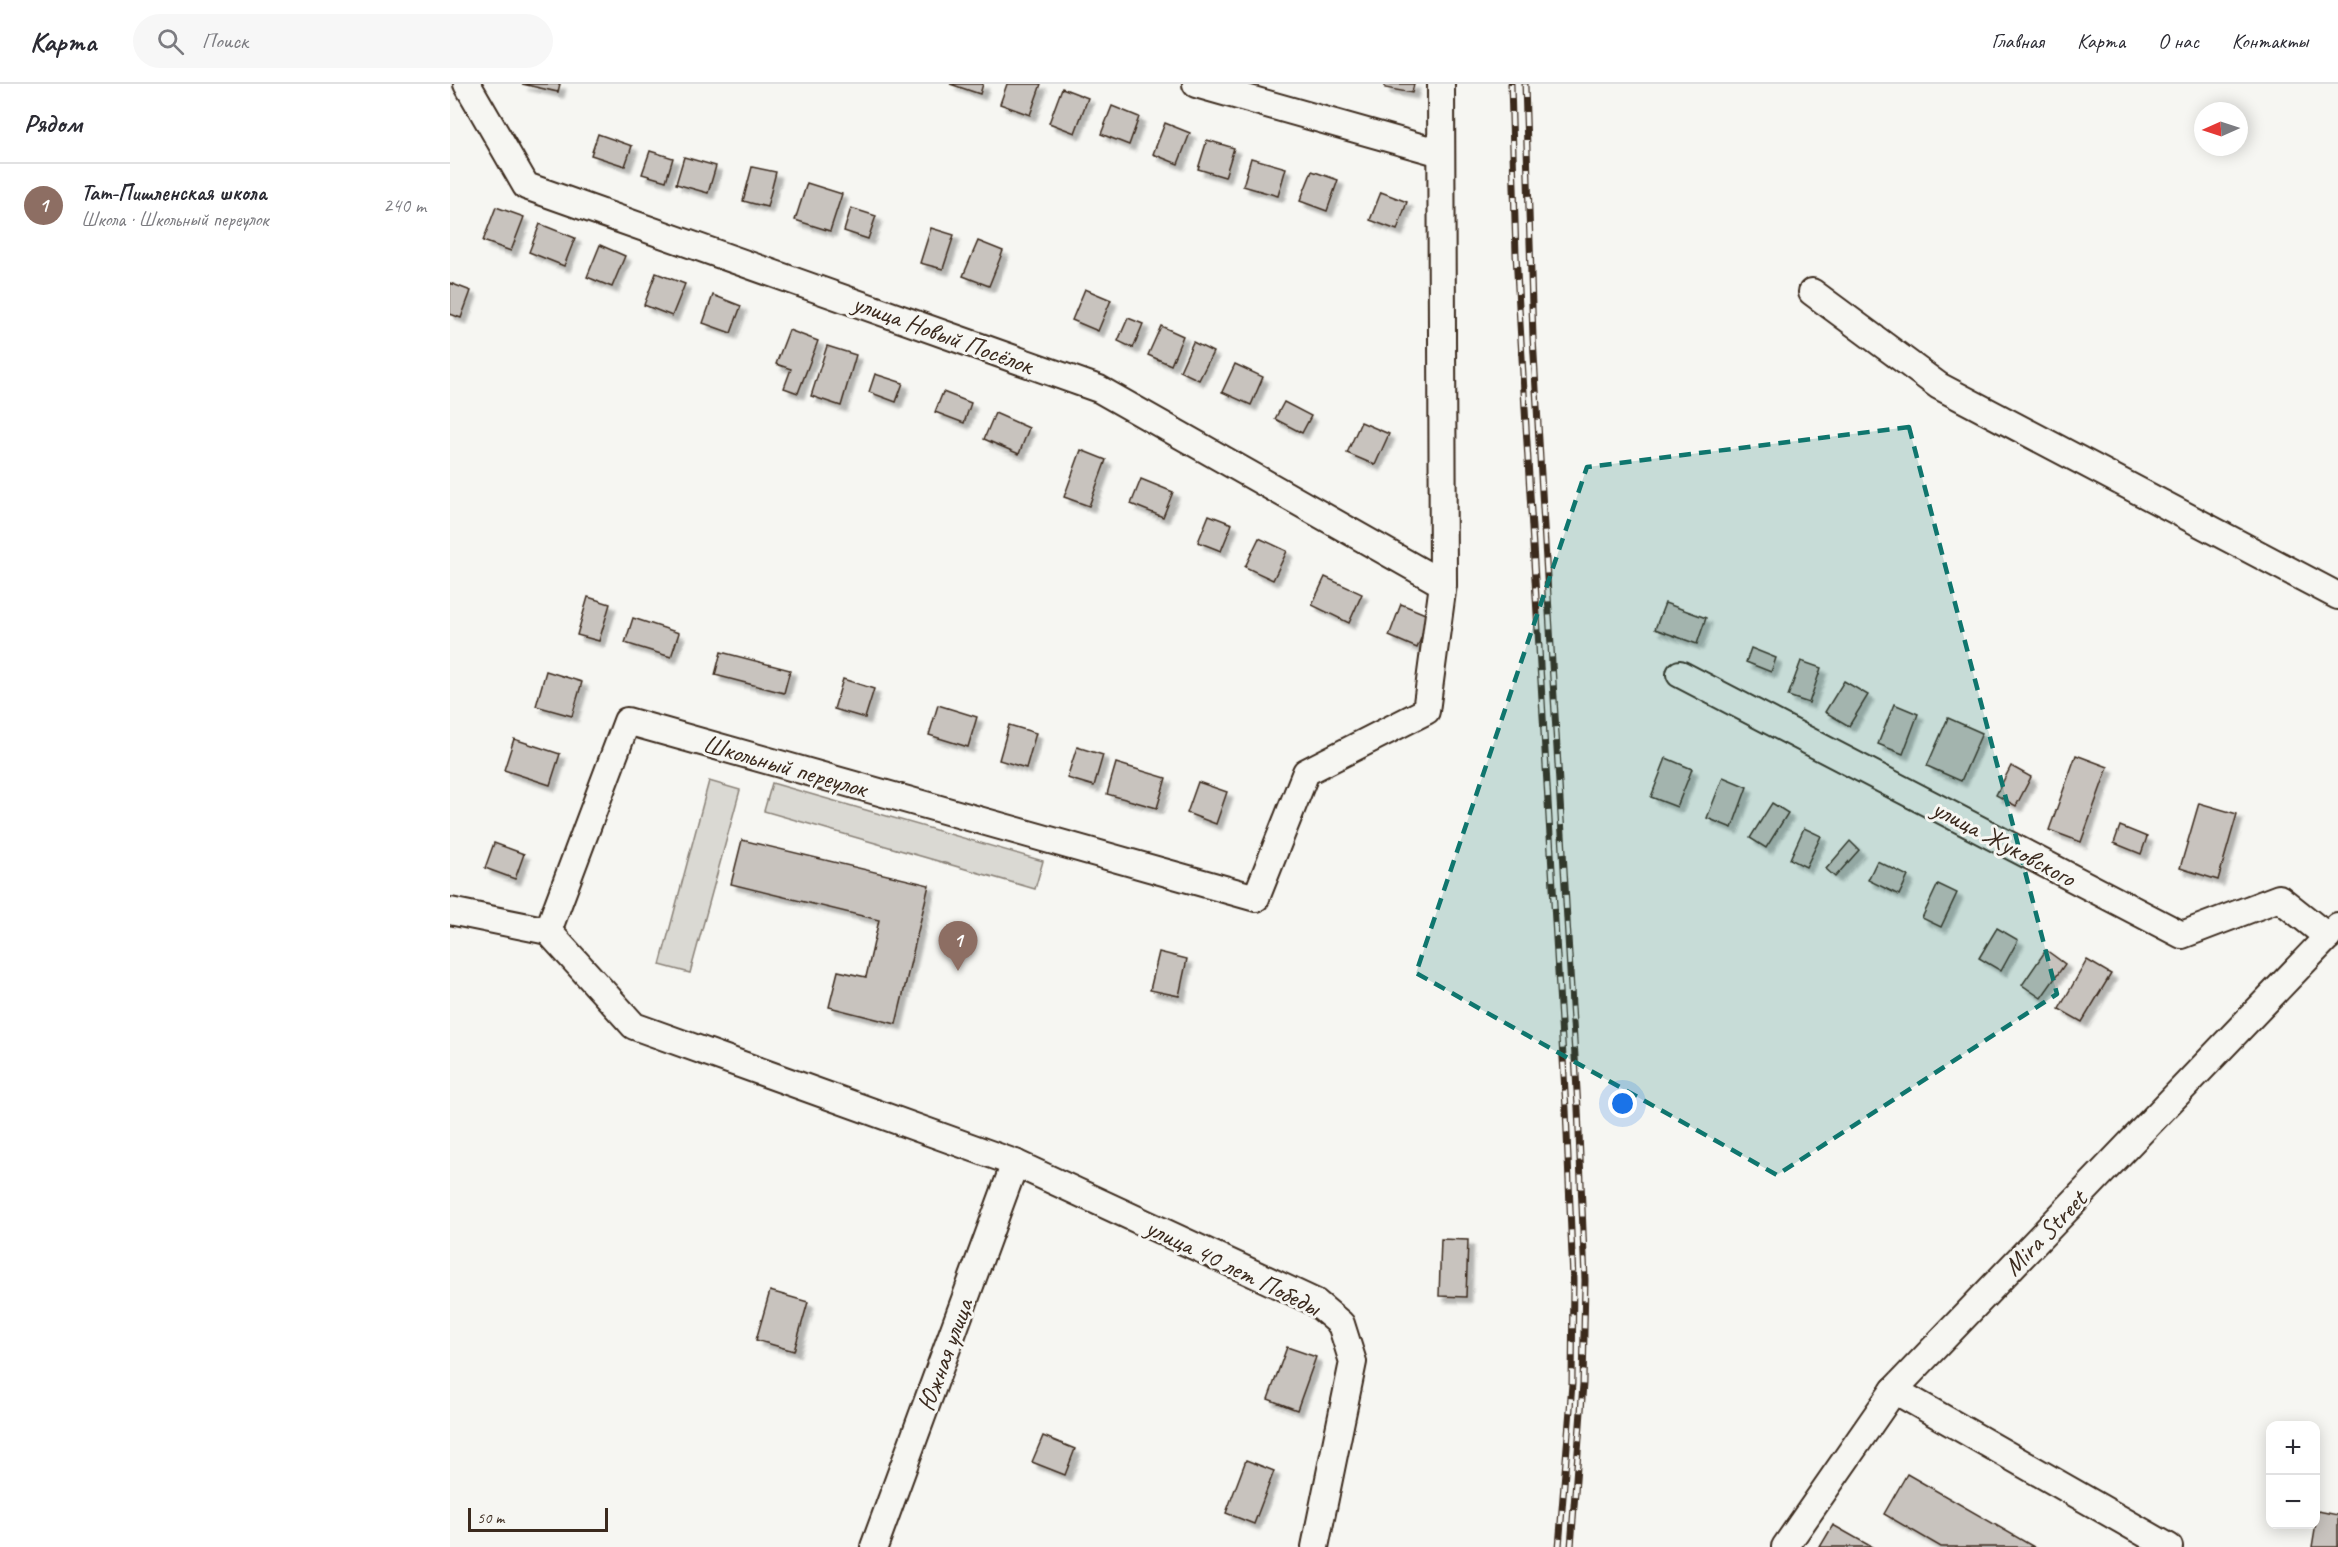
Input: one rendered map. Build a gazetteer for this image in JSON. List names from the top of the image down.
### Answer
{
  "streets": {
    "street": [
      "улица Новый Посёлок",
      "Школьный переулок",
      "улица Жуковского",
      "Mira Street",
      "улица 40 лет Победы",
      "Южная улица"
    ]
  },
  "crossings": [
    ["улица Новый Посёлок", "Школьный переулок"],
    ["Школьный переулок", "улица 40 лет Победы"],
    ["улица Жуковского", "Mira Street"],
    ["улица 40 лет Победы", "Южная улица"]
  ],
  "scale_bar": "50 m",
  "north": "left",
  "page": {
    "header": "Карта",
    "search": "Поиск",
    "nav": [
      "Главная",
      "Карта",
      "О нас",
      "Контакты"
    ],
    "heading": "Рядом",
    "list": [
      {
        "mark": "1",
        "name": "Тат-Пишленская школа",
        "note": "Школа · Школьный переулок",
        "value": "240 m"
      }
    ],
    "pins": "1",
    "map_buttons": ["+", "−"],
    "scale": "50 m"
  }
}
